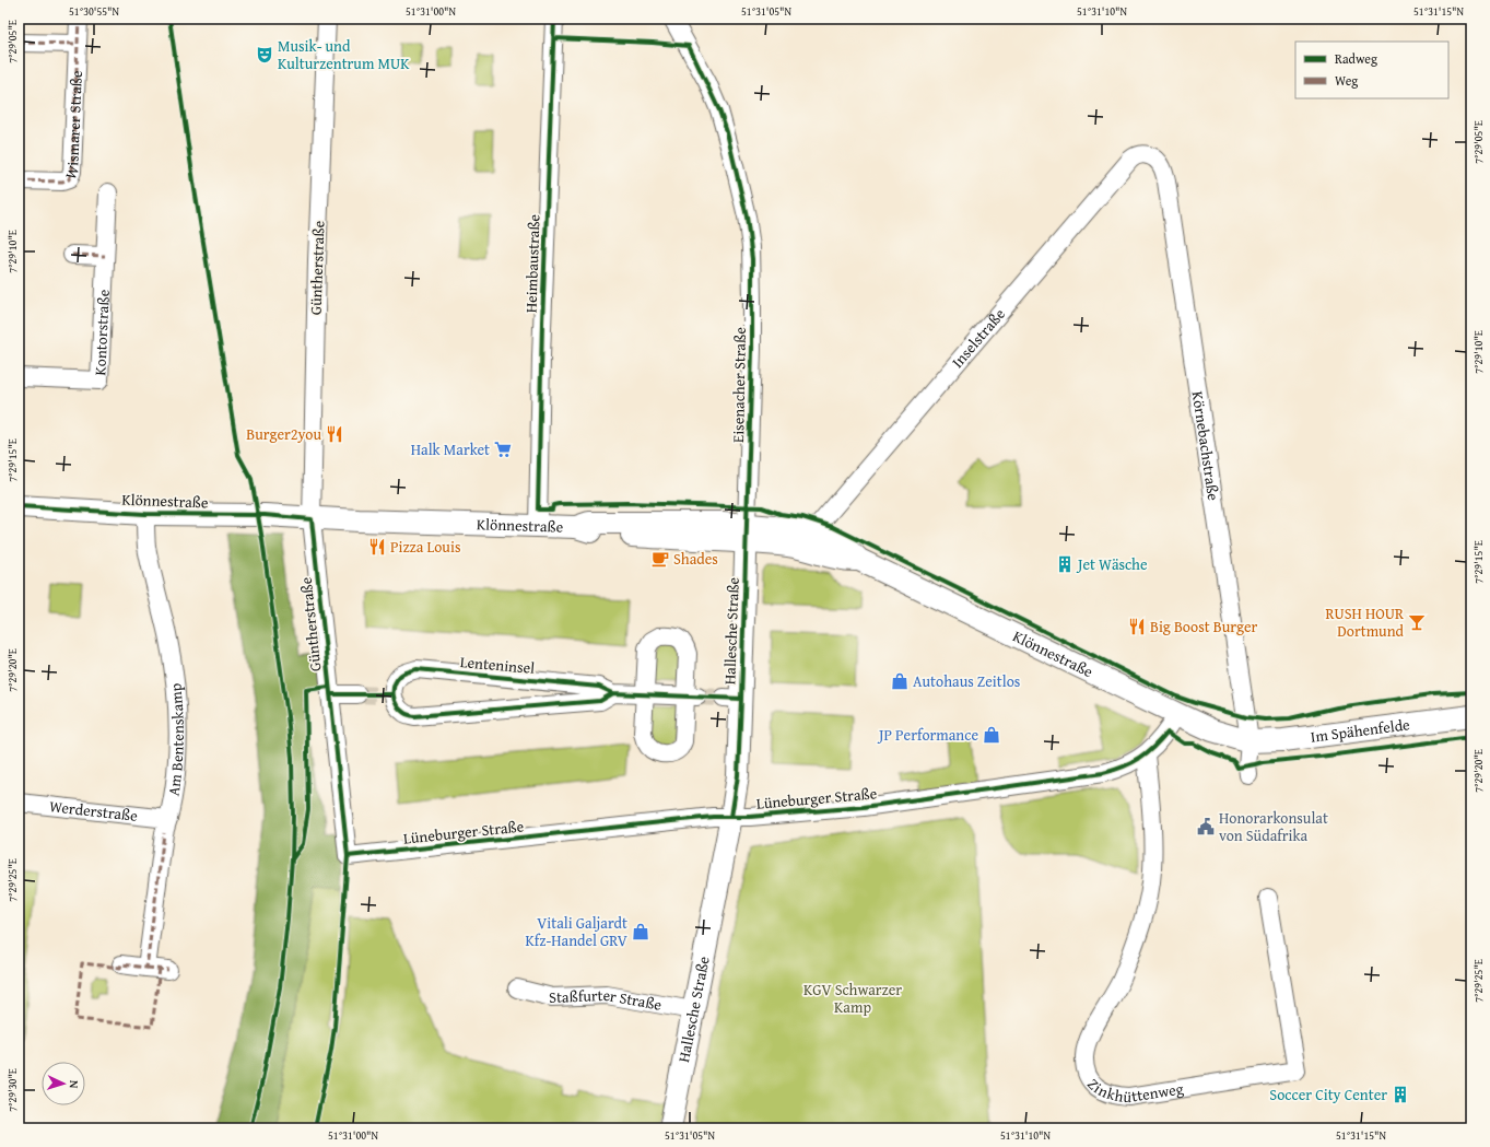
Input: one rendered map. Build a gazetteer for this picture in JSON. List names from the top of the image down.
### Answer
{
  "streets": {
    "main road": ["Klönnestraße", "Hallesche Straße", "Im Spähenfelde"],
    "street": [
      "Wismarer Straße",
      "Heimbaustraße",
      "Güntherstraße",
      "Kontorstraße",
      "Inselstraße",
      "Eisenacher Straße",
      "Körnebachstraße",
      "Lenteninsel",
      "Am Bentenskamp",
      "Lüneburger Straße",
      "Werderstraße",
      "Staßfurter Straße",
      "Zinkhüttenweg"
    ]
  },
  "crossings": [
    ["Heimbaustraße", "Klönnestraße"],
    ["Güntherstraße", "Klönnestraße"],
    ["Güntherstraße", "Lüneburger Straße"],
    ["Inselstraße", "Körnebachstraße"],
    ["Inselstraße", "Klönnestraße"],
    ["Eisenacher Straße", "Klönnestraße"],
    ["Eisenacher Straße", "Hallesche Straße"],
    ["Körnebachstraße", "Klönnestraße"],
    ["Körnebachstraße", "Im Spähenfelde"],
    ["Klönnestraße", "Hallesche Straße"],
    ["Klönnestraße", "Im Spähenfelde"],
    ["Klönnestraße", "Am Bentenskamp"],
    ["Klönnestraße", "Lüneburger Straße"],
    ["Hallesche Straße", "Lüneburger Straße"],
    ["Hallesche Straße", "Staßfurter Straße"],
    ["Am Bentenskamp", "Werderstraße"],
    ["Lüneburger Straße", "Zinkhüttenweg"]
  ],
  "parks": ["KGV Schwarzer Kamp"],
  "places": {
    "theatre": ["Musik- und Kulturzentrum MUK"],
    "restaurant": ["Burger2you", "Pizza Louis", "Big Boost Burger"],
    "supermarket": ["Halk Market"],
    "cafe": ["Shades"],
    "building": ["Jet Wäsche", "Soccer City Center"],
    "bar": ["RUSH HOUR Dortmund"],
    "shop": ["Autohaus Zeitlos", "JP Performance", "Vitali Galjardt Kfz-Handel GRV"],
    "public building": ["Honorarkonsulat von Südafrika"]
  },
  "legend": ["Radweg", "Weg"],
  "north": "right",
  "coordinates": [
    "51°30'55\"N",
    "51°31'00\"N",
    "51°31'05\"N",
    "51°31'10\"N",
    "51°31'15\"N",
    "7°29'05\"E",
    "7°29'10\"E",
    "7°29'15\"E",
    "7°29'20\"E",
    "7°29'25\"E",
    "7°29'30\"E"
  ]
}
